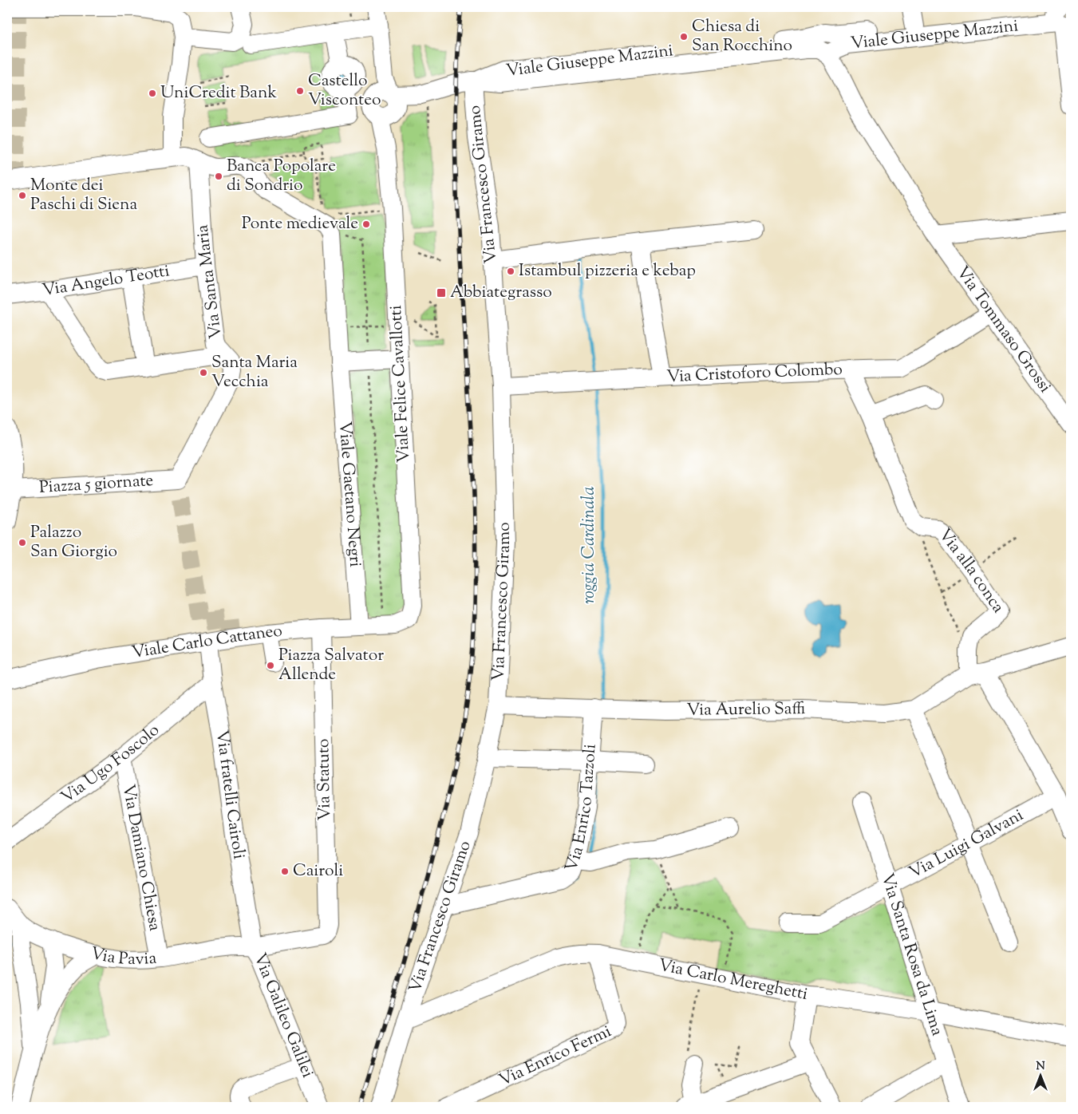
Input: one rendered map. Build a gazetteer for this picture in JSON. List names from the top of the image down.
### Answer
{
  "streets": {
    "street": [
      "Viale Giuseppe Mazzini",
      "Via Francesco Giramo",
      "Via Angelo Teotti",
      "Via Santa Maria",
      "Via Tommaso Grossi",
      "Via Cristoforo Colombo",
      "Viale Felice Cavallotti",
      "Piazza 5 giornate",
      "Viale Gaetano Negri",
      "Via alla conca",
      "Viale Carlo Cattaneo",
      "Via Aurelio Saffi",
      "Via Ugo Foscolo",
      "Via Statuto",
      "Via fratelli Cairoli",
      "Via Enrico Tazzoli",
      "Via Luigi Galvani",
      "Via Damiano Chiesa",
      "Via Pavia",
      "Via Santa Rosa da Lima",
      "Via Carlo Mereghetti",
      "Via Galileo Galilei",
      "Via Enrico Fermi"
    ]
  },
  "crossings": [
    ["Viale Giuseppe Mazzini", "Via Francesco Giramo"],
    ["Viale Giuseppe Mazzini", "Via Tommaso Grossi"],
    ["Viale Giuseppe Mazzini", "Viale Felice Cavallotti"],
    ["Via Francesco Giramo", "Via Cristoforo Colombo"],
    ["Via Francesco Giramo", "Via Aurelio Saffi"],
    ["Via Francesco Giramo", "Via Enrico Tazzoli"],
    ["Via Francesco Giramo", "Via Carlo Mereghetti"],
    ["Via Angelo Teotti", "Via Santa Maria"],
    ["Via Santa Maria", "Piazza 5 giornate"],
    ["Via Santa Maria", "Viale Gaetano Negri"],
    ["Via Tommaso Grossi", "Via Cristoforo Colombo"],
    ["Via Cristoforo Colombo", "Via alla conca"],
    ["Viale Felice Cavallotti", "Viale Carlo Cattaneo"],
    ["Viale Gaetano Negri", "Viale Carlo Cattaneo"],
    ["Via alla conca", "Via Aurelio Saffi"],
    ["Viale Carlo Cattaneo", "Via Statuto"],
    ["Viale Carlo Cattaneo", "Via fratelli Cairoli"],
    ["Via Aurelio Saffi", "Via Enrico Tazzoli"],
    ["Via Ugo Foscolo", "Via fratelli Cairoli"],
    ["Via Ugo Foscolo", "Via Damiano Chiesa"],
    ["Via Statuto", "Via Pavia"],
    ["Via fratelli Cairoli", "Via Pavia"],
    ["Via fratelli Cairoli", "Via Galileo Galilei"],
    ["Via Luigi Galvani", "Via Santa Rosa da Lima"],
    ["Via Damiano Chiesa", "Via Pavia"],
    ["Via Pavia", "Via Galileo Galilei"],
    ["Via Santa Rosa da Lima", "Via Carlo Mereghetti"],
    ["Via Carlo Mereghetti", "Via Enrico Fermi"]
  ],
  "water": ["roggia Cardinala"],
  "places": {
    "other": [
      "Chiesa di San Rocchino",
      "Castello Visconteo",
      "UniCredit Bank",
      "Banca Popolare di Sondrio",
      "Monte dei Paschi di Siena",
      "Ponte medievale",
      "Istambul pizzeria e kebap",
      "Santa Maria Vecchia",
      "Palazzo San Giorgio",
      "Piazza Salvator Allende",
      "Cairoli"
    ],
    "transit": ["Abbiategrasso"]
  },
  "north": "top"
}
